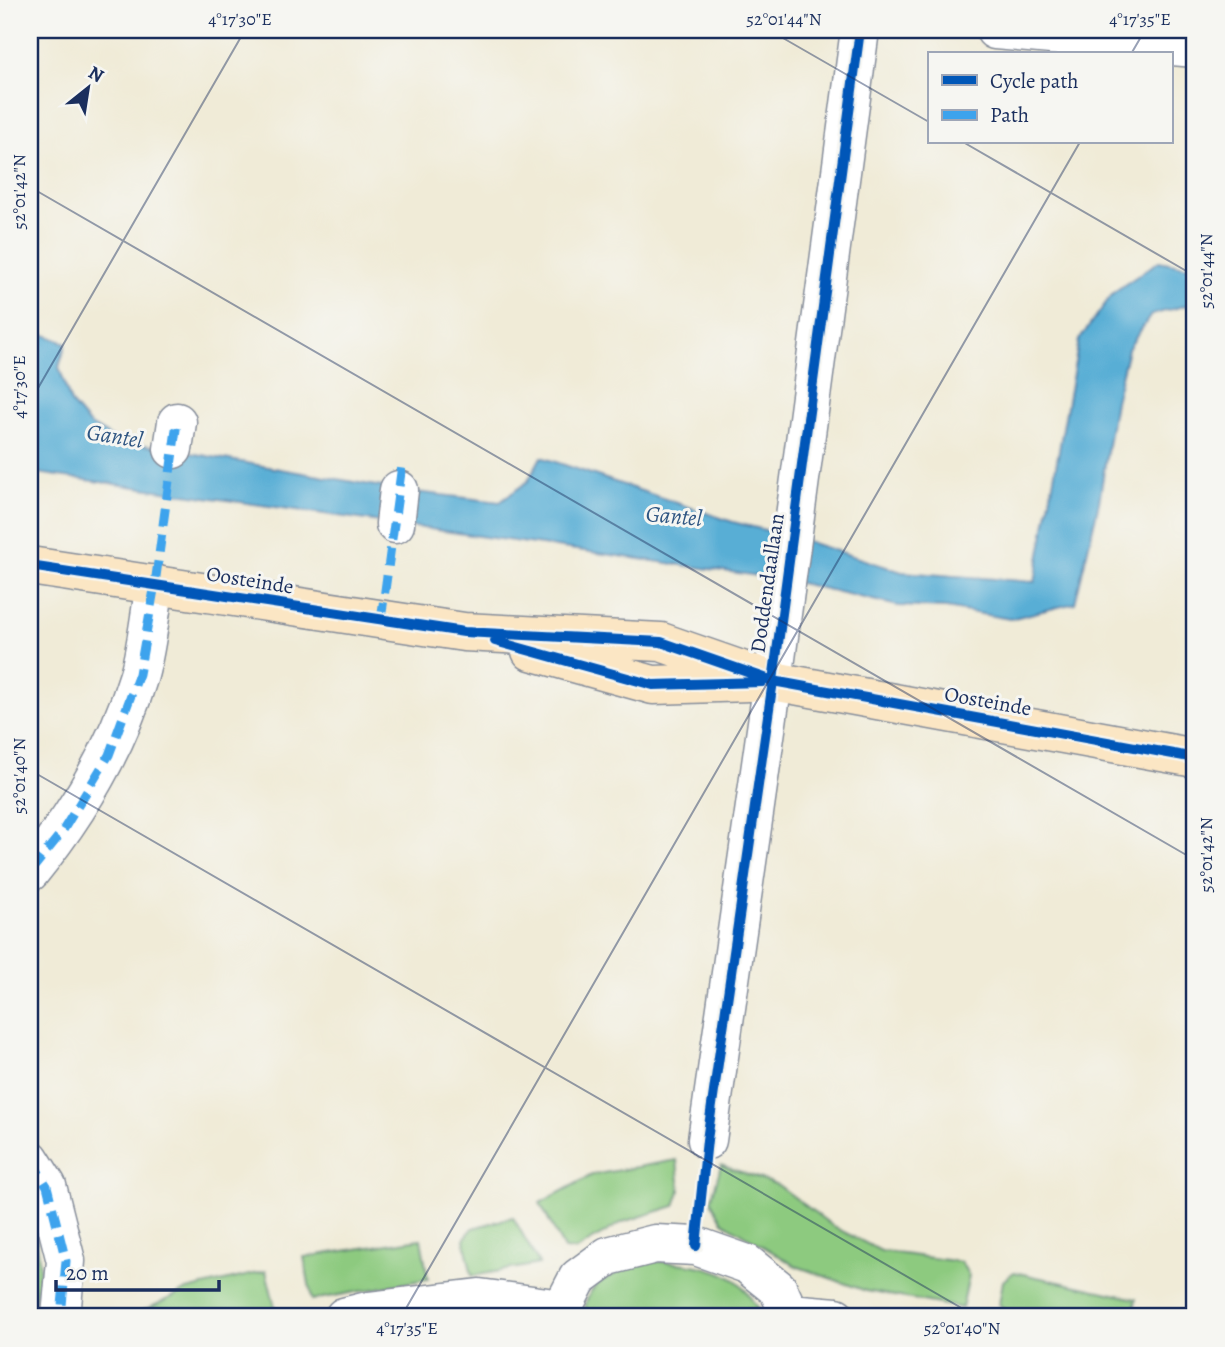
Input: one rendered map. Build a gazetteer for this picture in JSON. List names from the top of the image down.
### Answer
{
  "streets": {
    "street": ["Oosteinde", "Doddendaallaan"]
  },
  "crossings": [
    ["Oosteinde", "Doddendaallaan"]
  ],
  "water": ["Gantel"],
  "legend": ["Cycle path", "Path"],
  "scale_bar": "20 m",
  "north": "top right",
  "coordinates": [
    "4°17'30\"E",
    "52°01'44\"N",
    "4°17'35\"E",
    "52°01'42\"N",
    "52°01'40\"N"
  ]
}
